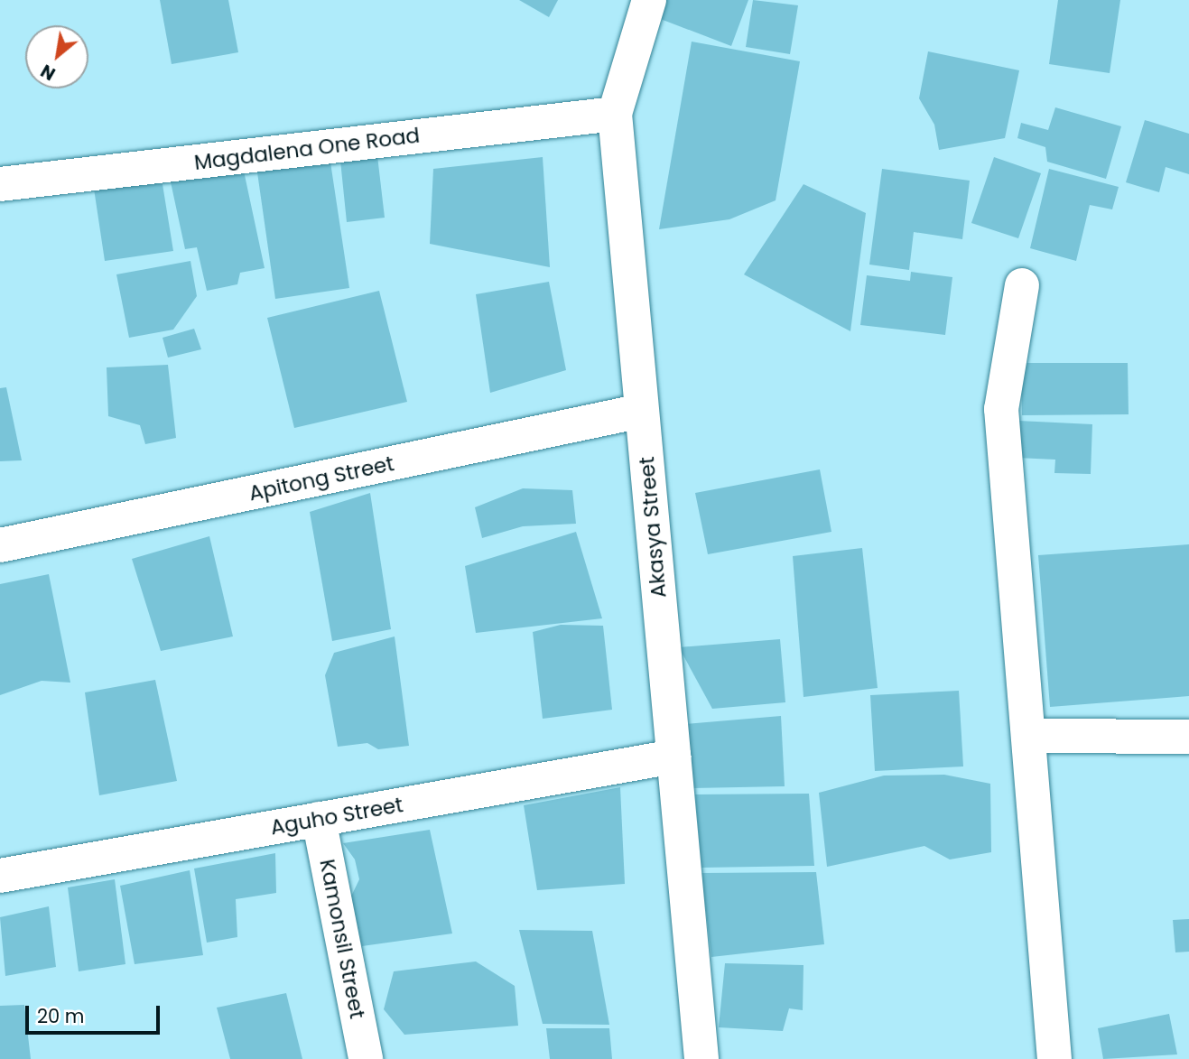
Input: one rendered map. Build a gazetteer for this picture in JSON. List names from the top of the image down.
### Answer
{
  "streets": {
    "street": [
      "Magdalena One Road",
      "Apitong Street",
      "Akasya Street",
      "Aguho Street",
      "Kamonsil Street"
    ]
  },
  "crossings": [
    ["Magdalena One Road", "Akasya Street"],
    ["Apitong Street", "Akasya Street"],
    ["Akasya Street", "Aguho Street"],
    ["Aguho Street", "Kamonsil Street"]
  ],
  "scale_bar": "20 m",
  "north": "bottom left"
}
